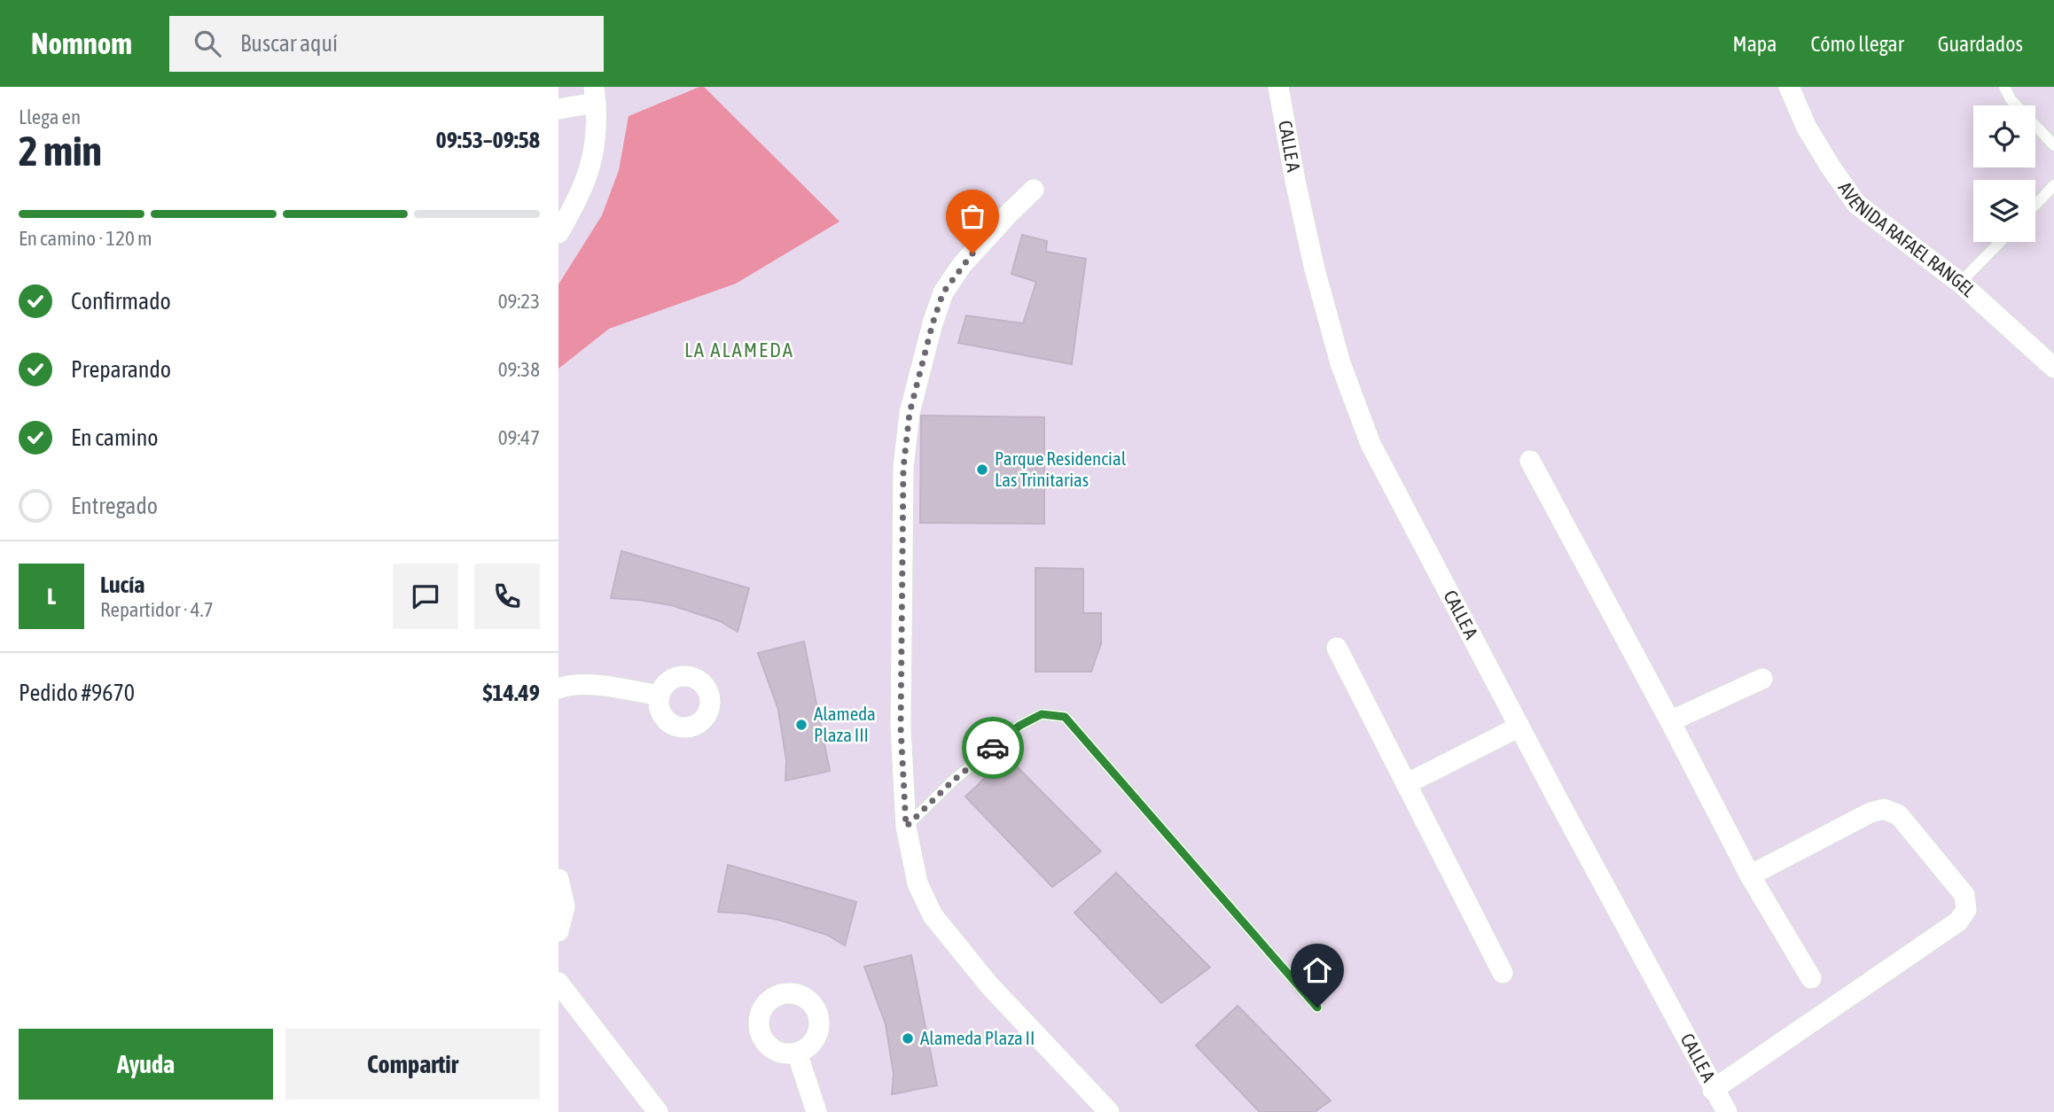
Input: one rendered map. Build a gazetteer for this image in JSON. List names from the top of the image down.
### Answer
{
  "streets": {
    "street": ["CALLE A", "AVENIDA RAFAEL RANGEL"]
  },
  "districts": ["LA ALAMEDA"],
  "places": ["Parque Residencial Las Trinitarias", "Alameda Plaza III", "Alameda Plaza II"],
  "page": {
    "header": "Nomnom",
    "search": "Buscar aquí",
    "nav": ["Mapa", "Cómo llegar", "Guardados"],
    "heading": ["2 min", "Llega en", "09:53–09:58"],
    "panel": [
      "Lucía",
      "Repartidor · 4.7",
      "Pedido #9670",
      "$14.49"
    ],
    "bar": "En camino · 120 m",
    "list": [
      ["Confirmado", "09:23"],
      ["Preparando", "09:38"],
      ["En camino", "09:47"],
      "Entregado"
    ],
    "round": "L",
    "buttons": ["Ayuda", "Compartir"]
  }
}
